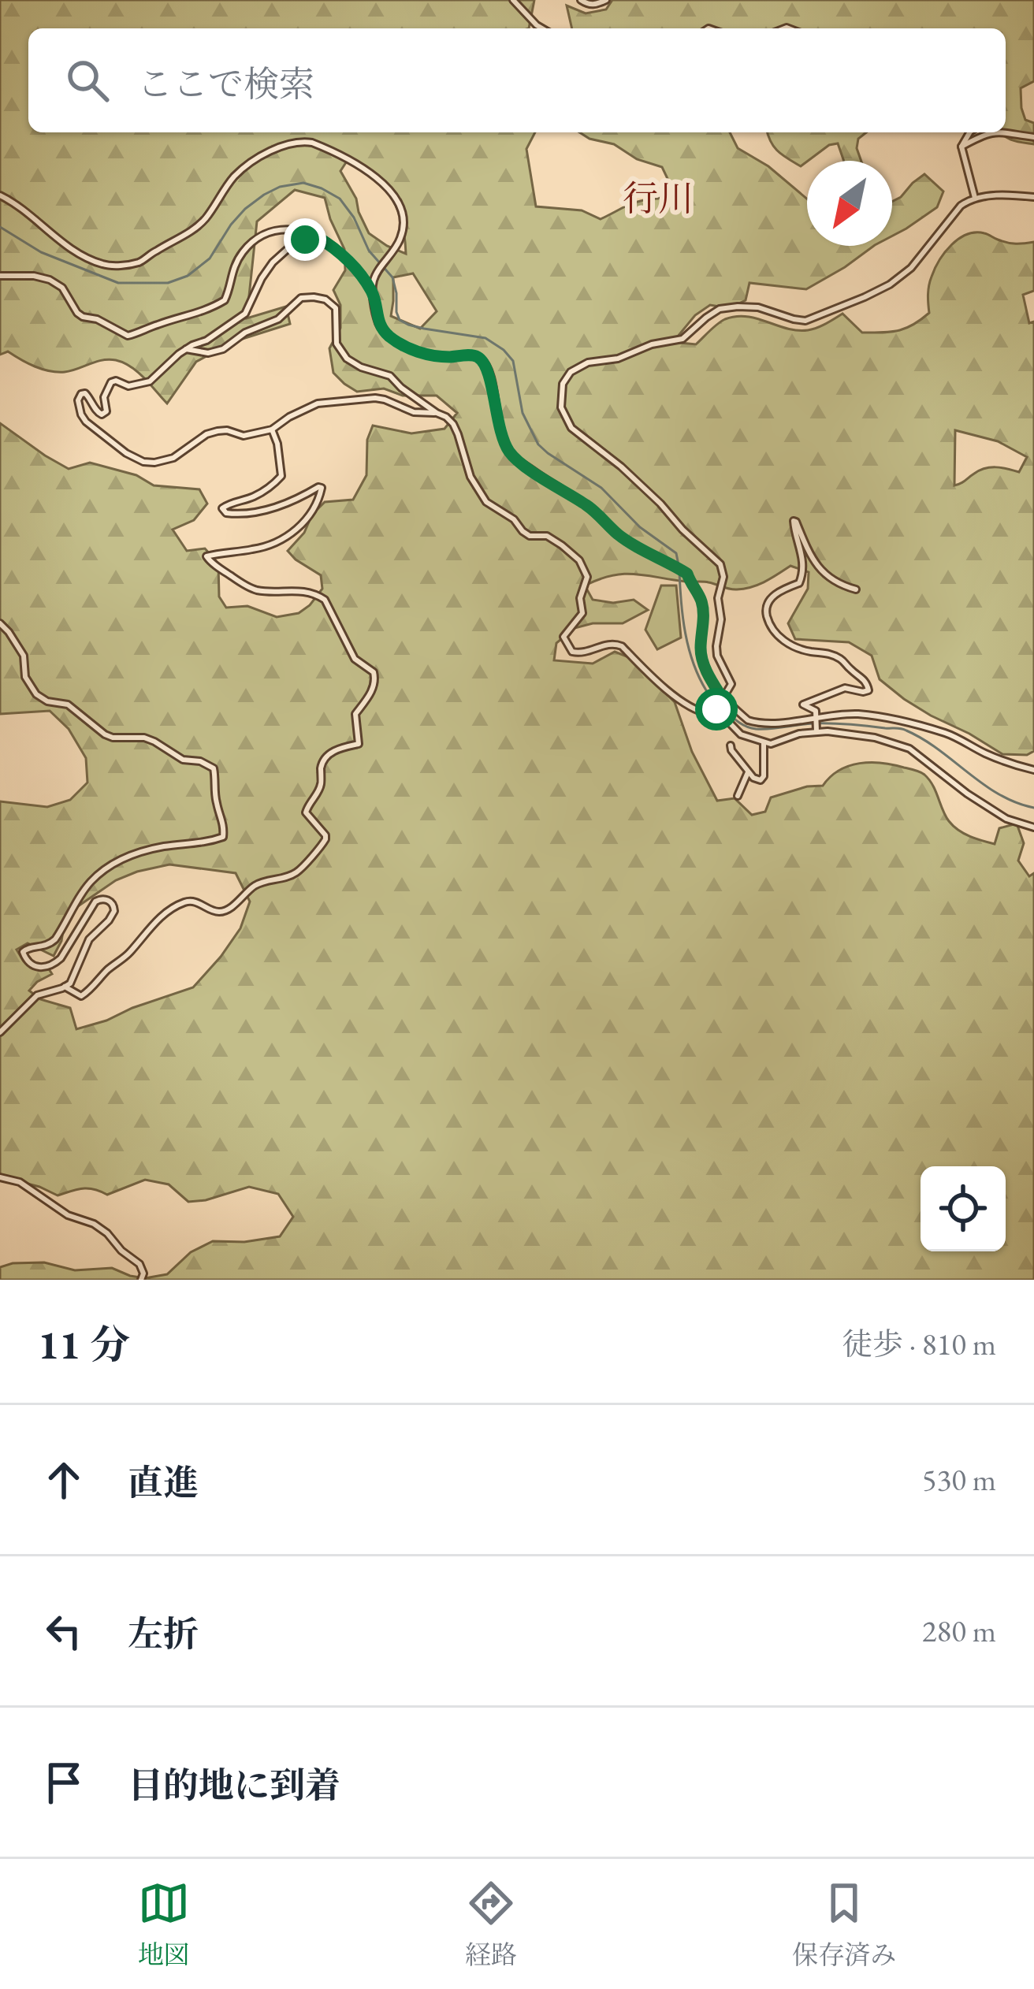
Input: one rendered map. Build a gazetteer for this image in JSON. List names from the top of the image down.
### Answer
{
  "districts": ["行川"],
  "north": "bottom left",
  "page": {
    "search": "ここで検索",
    "heading": ["11 分", "徒歩 · 810 m"],
    "list": [
      ["直進", "530 m"],
      ["左折", "280 m"],
      "目的地に到着"
    ],
    "nav": ["地図", "経路", "保存済み"]
  }
}
